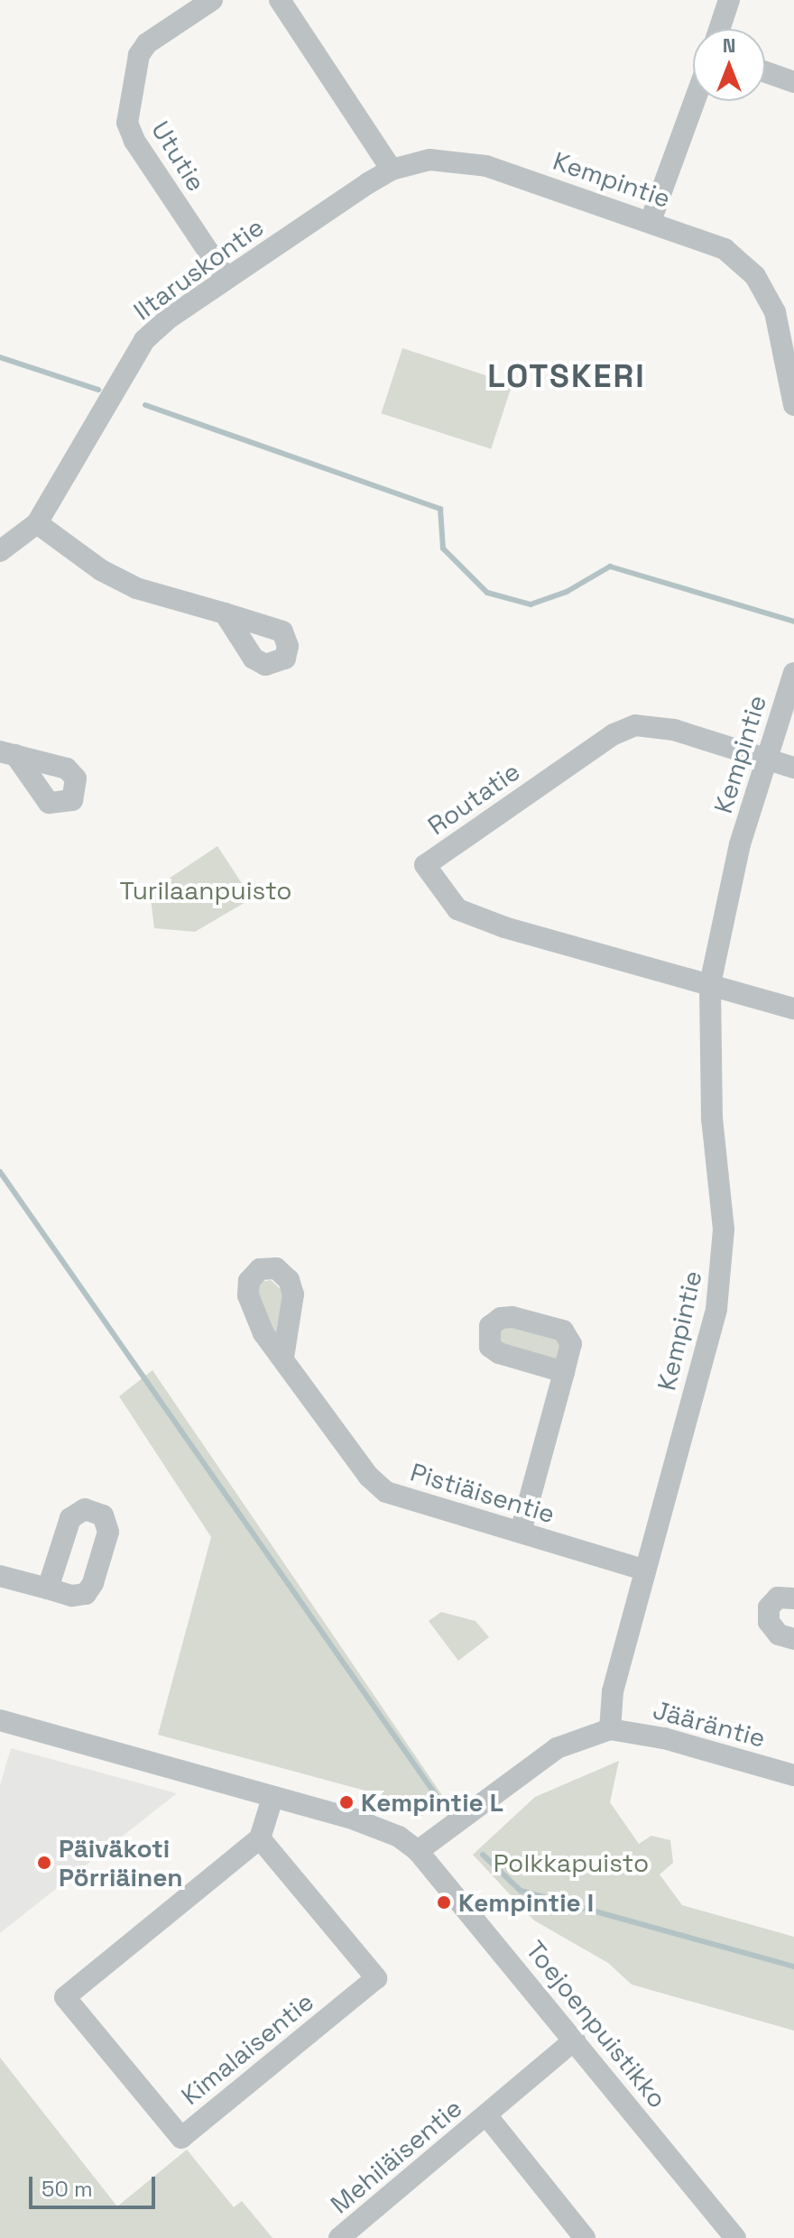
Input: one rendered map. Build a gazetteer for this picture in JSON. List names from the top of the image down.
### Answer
{
  "streets": {
    "street": [
      "Ututie",
      "Kempintie",
      "Iltaruskontie",
      "Routatie",
      "Pistiäisentie",
      "Jääräntie",
      "Toejoenpuistikko",
      "Kimalaisentie",
      "Mehiläisentie"
    ]
  },
  "crossings": [
    ["Ututie", "Iltaruskontie"],
    ["Kempintie", "Iltaruskontie"],
    ["Kempintie", "Routatie"],
    ["Kempintie", "Pistiäisentie"],
    ["Kempintie", "Jääräntie"],
    ["Toejoenpuistikko", "Mehiläisentie"]
  ],
  "districts": ["LOTSKERI"],
  "parks": ["Turilaanpuisto", "Polkkapuisto"],
  "places": ["Kempintie L", "Päiväkoti Pörriäinen", "Kempintie I"],
  "scale_bar": "50 m",
  "north": "top"
}
